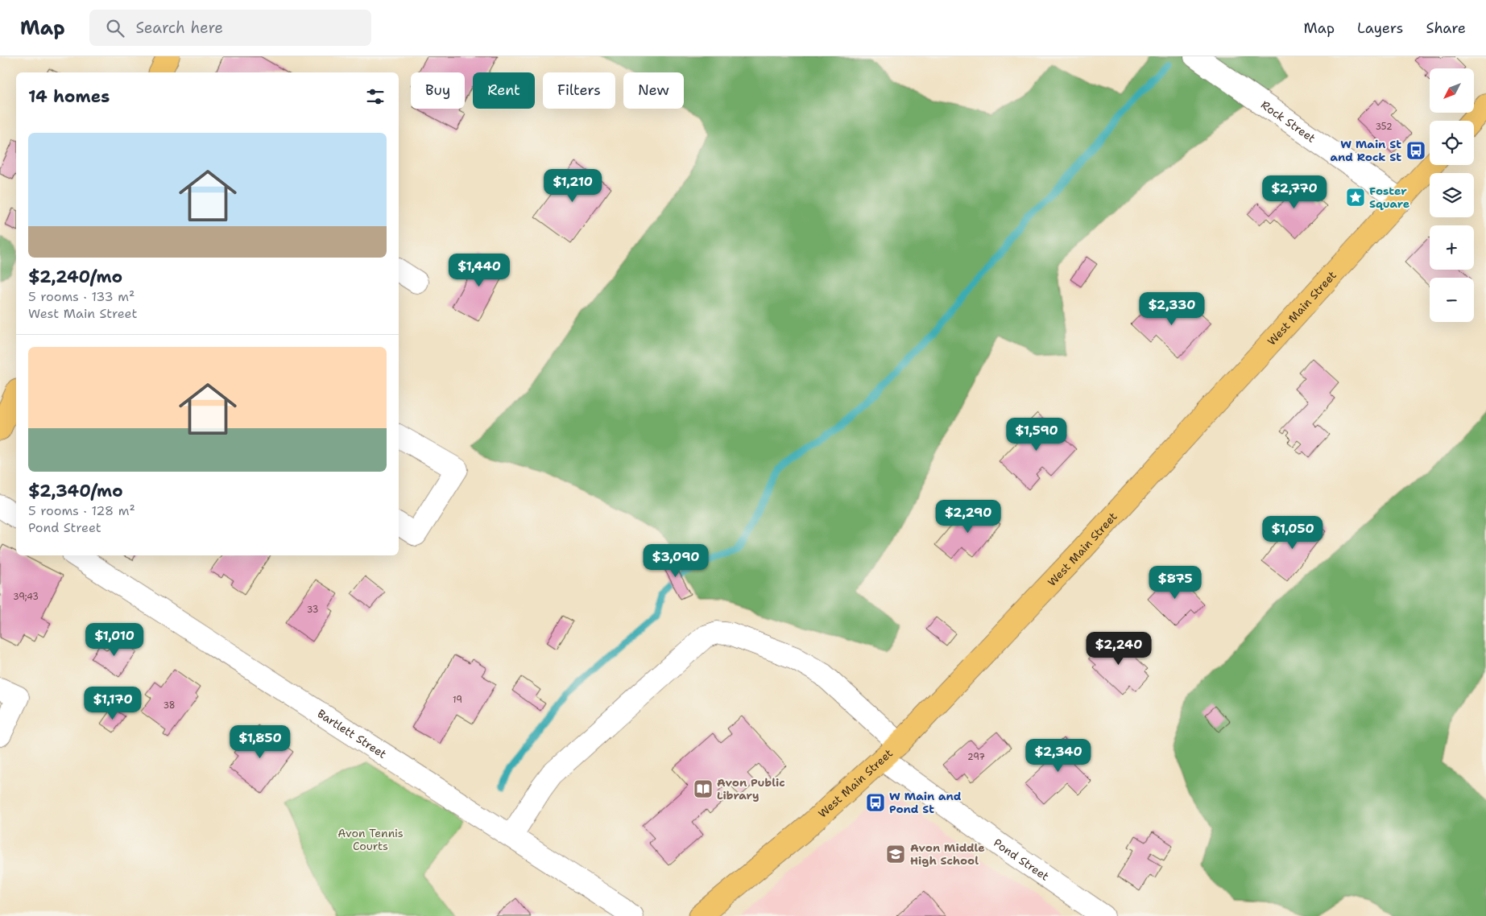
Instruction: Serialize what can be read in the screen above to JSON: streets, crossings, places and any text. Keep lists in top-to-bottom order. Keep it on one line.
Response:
{"streets":{"main road":["West Main Street"],"street":["Rock Street","Bartlett Street","Pond Street"]},"crossings":[["Rock Street","West Main Street"],["West Main Street","Pond Street"]],"parks":["Avon Tennis Courts"],"places":{"bus stop":["W Main St and Rock St","W Main and Pond St"],"place":["Foster Square"],"library":["Avon Public Library"],"school or university":["Avon Middle High School"]},"house_numbers":["352","39;43","33","19","38","297"],"north":"bottom left","page":{"header":"Map","search":"Search here","nav":["Map","Layers","Share"],"map_buttons":["+","−"],"chip":["Buy","Rent","Filters","New"],"heading":"14 homes","list":[{"name":"$2,240/mo","note":"5 rooms · 133 m² · West Main Street"},{"name":"$2,340/mo","note":"5 rooms · 128 m² · Pond Street"}],"price":["$1,210","$2,770","$1,440","$2,330","$1,590","$2,290","$1,050","$3,090","$875","$1,010","$2,240","$1,170","$1,850","$2,340"]}}
